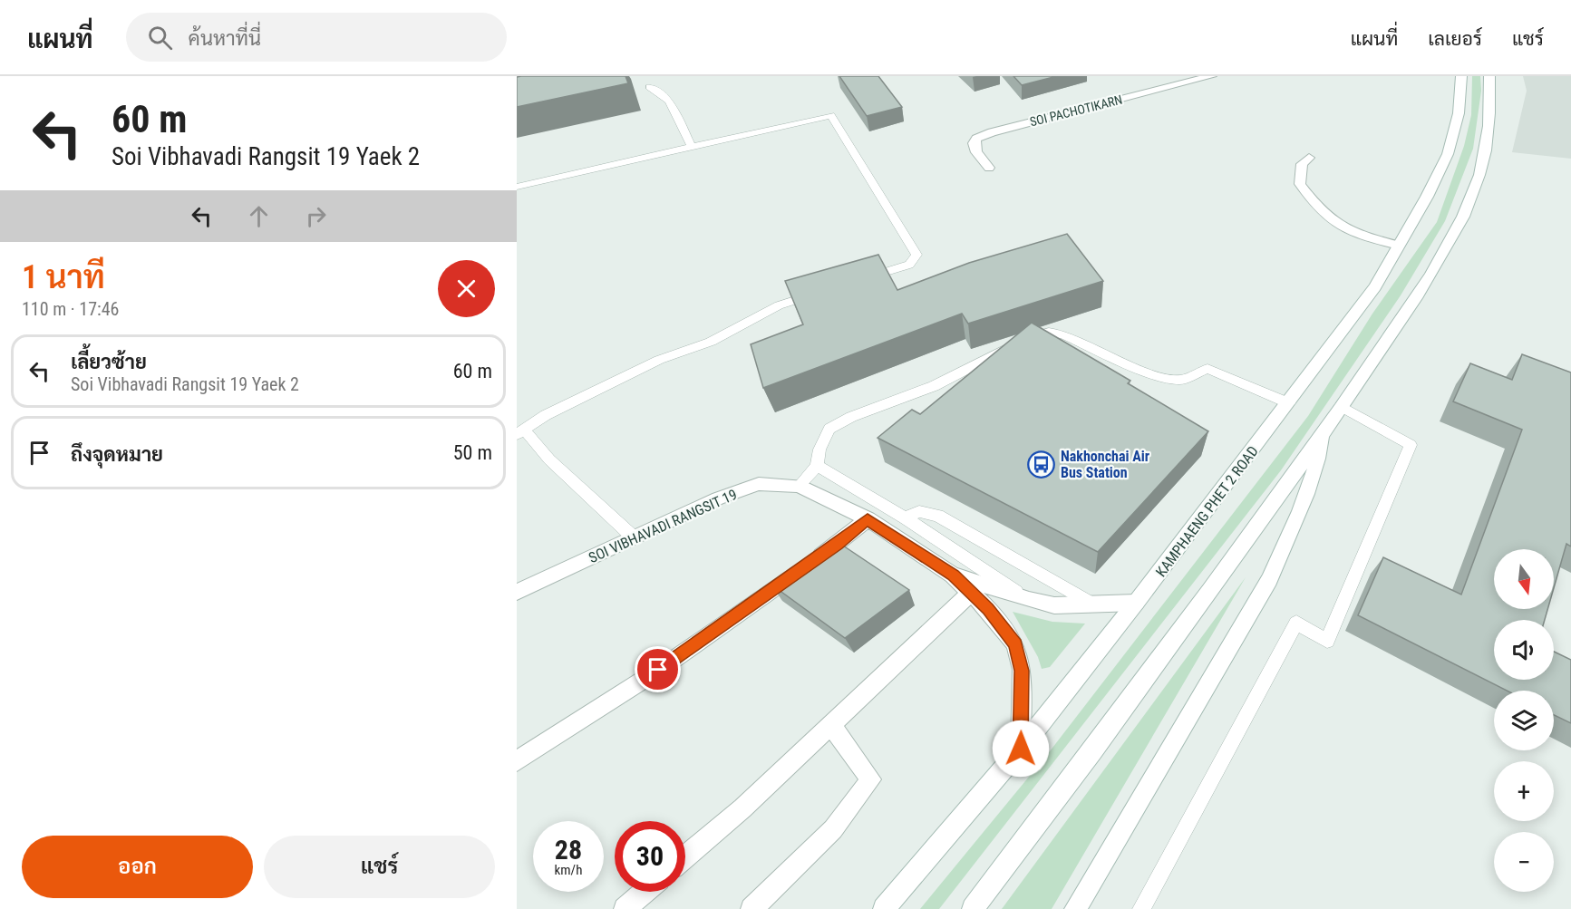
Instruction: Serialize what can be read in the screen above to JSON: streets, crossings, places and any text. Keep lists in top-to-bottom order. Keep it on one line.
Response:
{"streets":{"main road":["SOI PACHOTIKARN","KAMPHAENG PHET 2 ROAD","SOI VIBHAVADI RANGSIT 19"]},"crossings":[["KAMPHAENG PHET 2 ROAD","SOI VIBHAVADI RANGSIT 19"]],"places":{"bus stop":["Nakhonchai Air Bus Station"]},"north":"bottom","page":{"header":"แผนที่","search":"ค้นหาที่นี่","nav":["แผนที่","เลเยอร์","แชร์"],"turn":["60 m","Soi Vibhavadi Rangsit 19 Yaek 2"],"heading":["1 นาที","110 m · 17:46"],"list":[{"name":"เลี้ยวซ้าย","note":"Soi Vibhavadi Rangsit 19 Yaek 2","value":"60 m"},{"name":"ถึงจุดหมาย","value":"50 m"}],"map_buttons":["+","−"],"speed":"28 km/h","limit":"30","buttons":["ออก","แชร์"]}}
